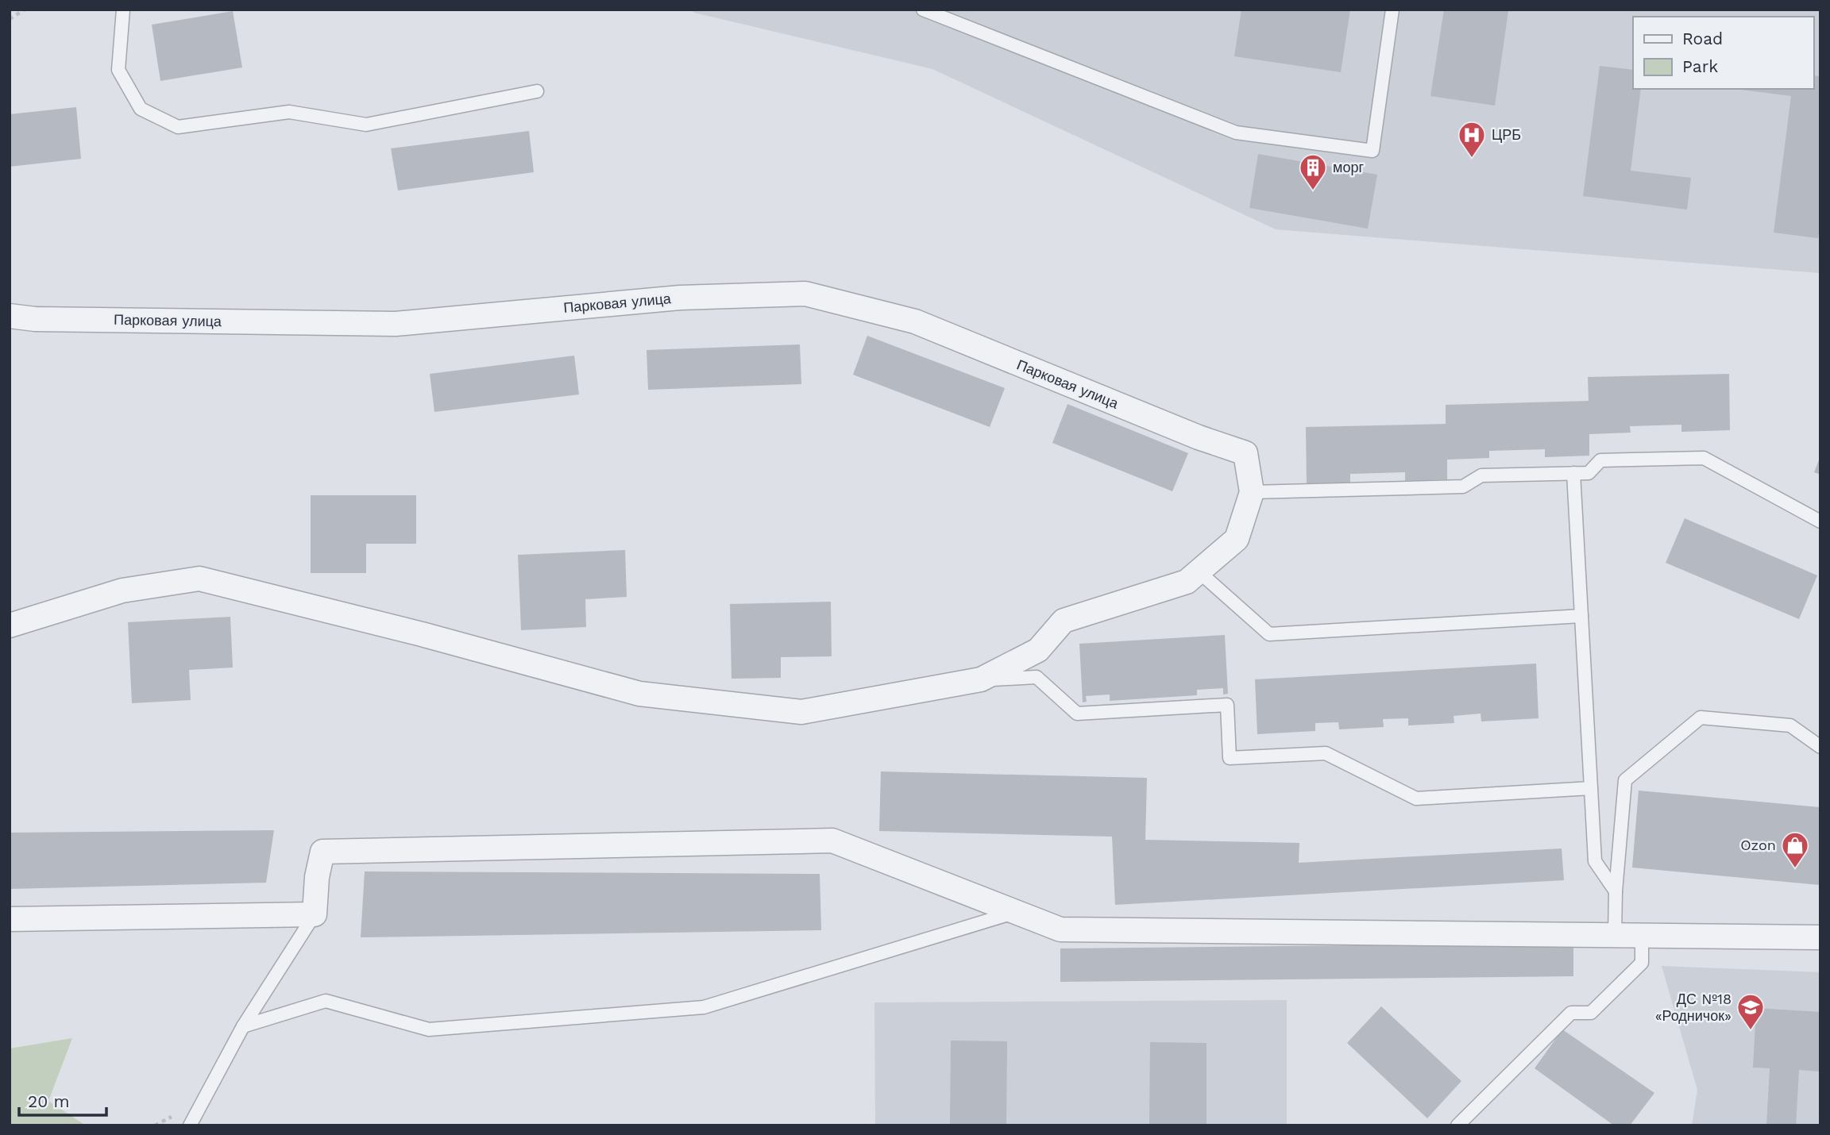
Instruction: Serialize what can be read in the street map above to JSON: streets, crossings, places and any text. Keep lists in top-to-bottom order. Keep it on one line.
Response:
{"streets":{"street":["Парковая улица"]},"places":{"hospital":["ЦРБ"],"building":["морг"],"shop":["Ozon"],"school or university":["ДС №18 «Родничок»"]},"legend":["Road","Park"],"scale_bar":"20 m"}
